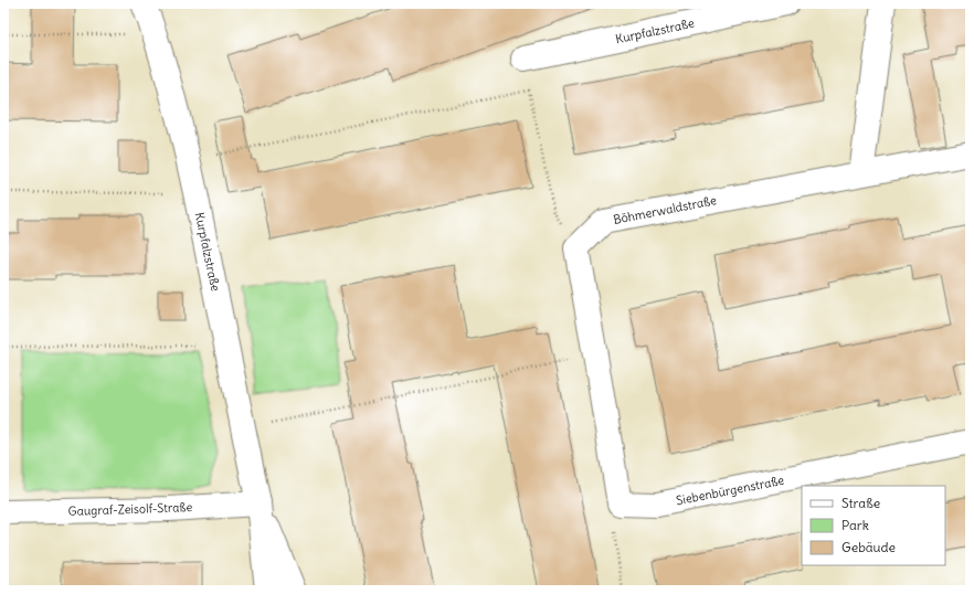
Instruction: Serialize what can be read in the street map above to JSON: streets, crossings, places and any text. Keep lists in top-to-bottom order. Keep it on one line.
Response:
{"streets":{"street":["Kurpfalzstraße","Böhmerwaldstraße","Siebenbürgenstraße","Gaugraf-Zeisolf-Straße"]},"crossings":[["Kurpfalzstraße","Gaugraf-Zeisolf-Straße"]],"legend":["Straße","Park","Gebäude"]}
